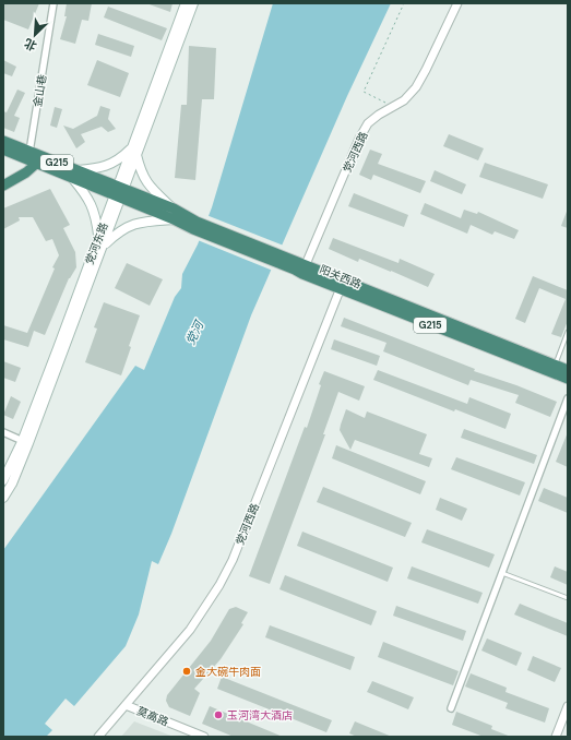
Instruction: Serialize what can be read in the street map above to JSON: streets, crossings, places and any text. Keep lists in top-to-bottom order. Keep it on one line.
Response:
{"streets":{"highway":["G215","阳关西路"],"main road":["党河东路"],"street":["金山巷","党河西路","莫高路"]},"crossings":[["金山巷","G215"],["党河西路","阳关西路"],["党河西路","莫高路"],["G215","党河东路"],["G215","阳关西路"],["党河东路","阳关西路"]],"water":["党河"],"places":["金大碗牛肉面","玉河湾大酒店"],"north":"bottom left"}
